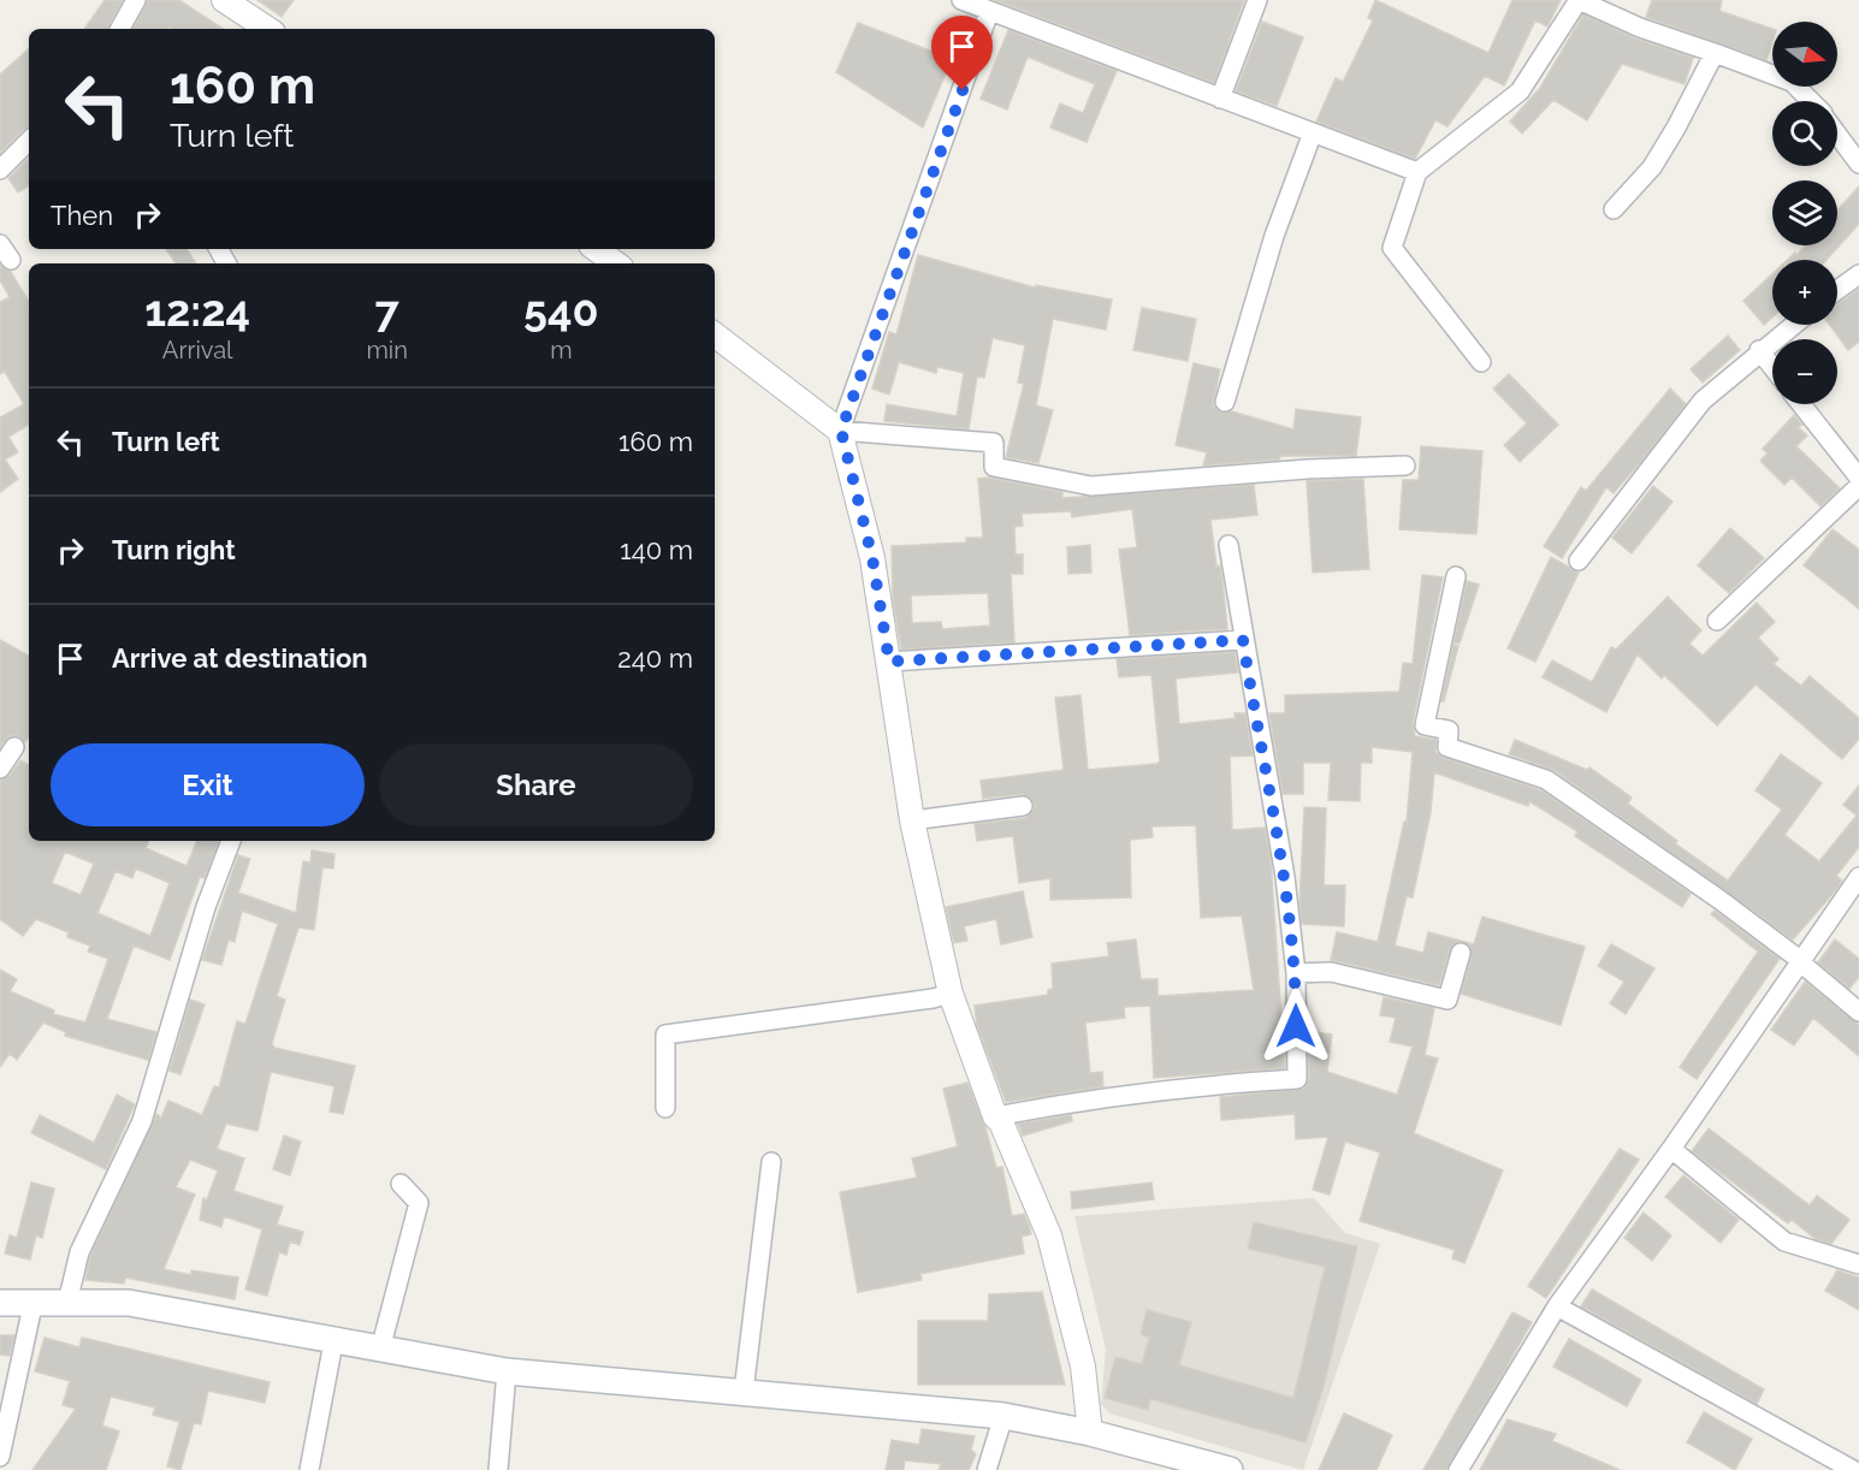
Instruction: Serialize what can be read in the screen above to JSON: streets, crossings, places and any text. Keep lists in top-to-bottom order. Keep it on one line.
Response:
{"north":"right","page":{"map_buttons":["+","−"],"turn":["160 m","Turn left"],"then":"Then","eta":["12:24","Arrival","7","min","540","m"],"list":[{"name":"Turn left","value":"160 m"},{"name":"Turn right","value":"140 m"},{"name":"Arrive at destination","value":"240 m"}],"buttons":["Exit","Share"]}}
